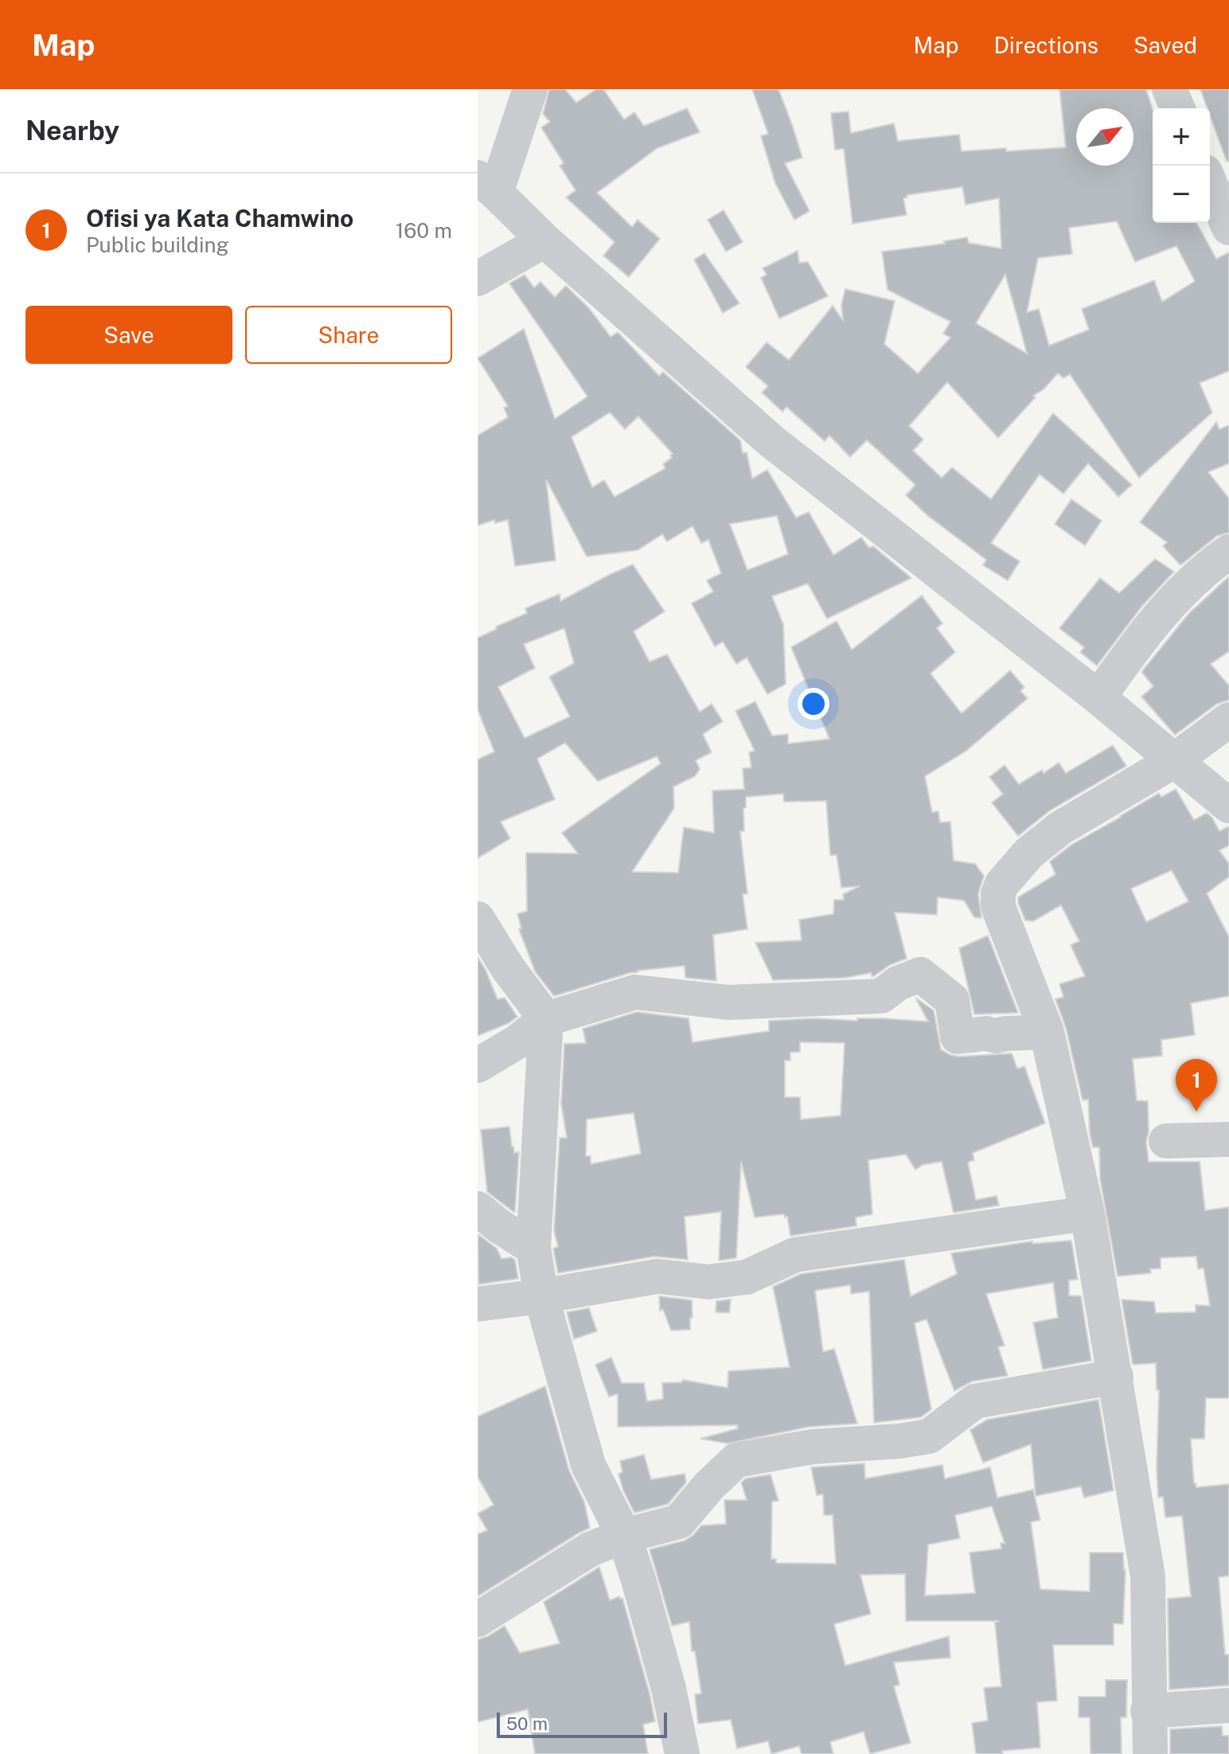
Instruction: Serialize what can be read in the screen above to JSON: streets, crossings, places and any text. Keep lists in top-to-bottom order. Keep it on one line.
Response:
{"scale_bar":"50 m","north":"top right","page":{"header":"Map","nav":["Map","Directions","Saved"],"heading":"Nearby","map_buttons":["+","−"],"list":[{"mark":"1","name":"Ofisi ya Kata Chamwino","note":"Public building","value":"160 m"}],"buttons":["Save","Share"],"pins":"1","scale":"50 m"}}
